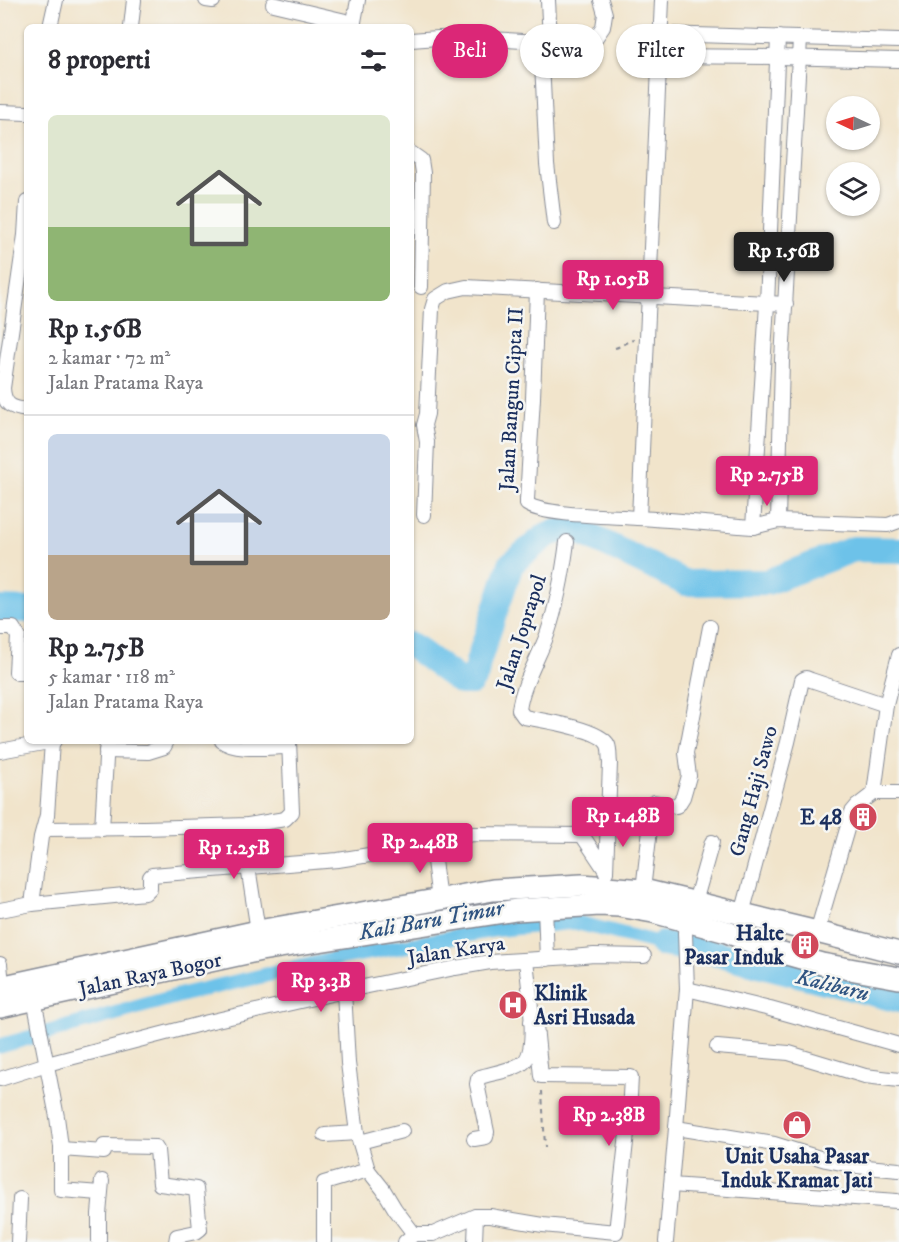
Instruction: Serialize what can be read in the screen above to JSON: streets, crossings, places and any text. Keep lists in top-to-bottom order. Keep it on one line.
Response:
{"streets":{"highway":["Jalan Raya Bogor"],"street":["Jalan Bangun Cipta II","Jalan Joprapol","Gang Haji Sawo","Jalan Karya"]},"crossings":[["Jalan Joprapol","Jalan Raya Bogor"],["Gang Haji Sawo","Jalan Raya Bogor"]],"water":["Kali Baru Timur","Kalibaru"],"places":{"building":["E 48","Halte Pasar Induk"],"hospital":["Klinik Asri Husada"],"shop":["Unit Usaha Pasar Induk Kramat Jati"]},"north":"left","page":{"chip":["Beli","Sewa","Filter"],"heading":"8 properti","list":[{"name":"Rp 1.56B","note":"2 kamar · 72 m² · Jalan Pratama Raya"},{"name":"Rp 2.75B","note":"5 kamar · 118 m² · Jalan Pratama Raya"}],"price":["Rp 1.56B","Rp 1.05B","Rp 2.75B","Rp 1.48B","Rp 2.48B","Rp 1.25B","Rp 3.3B","Rp 2.38B"]}}
